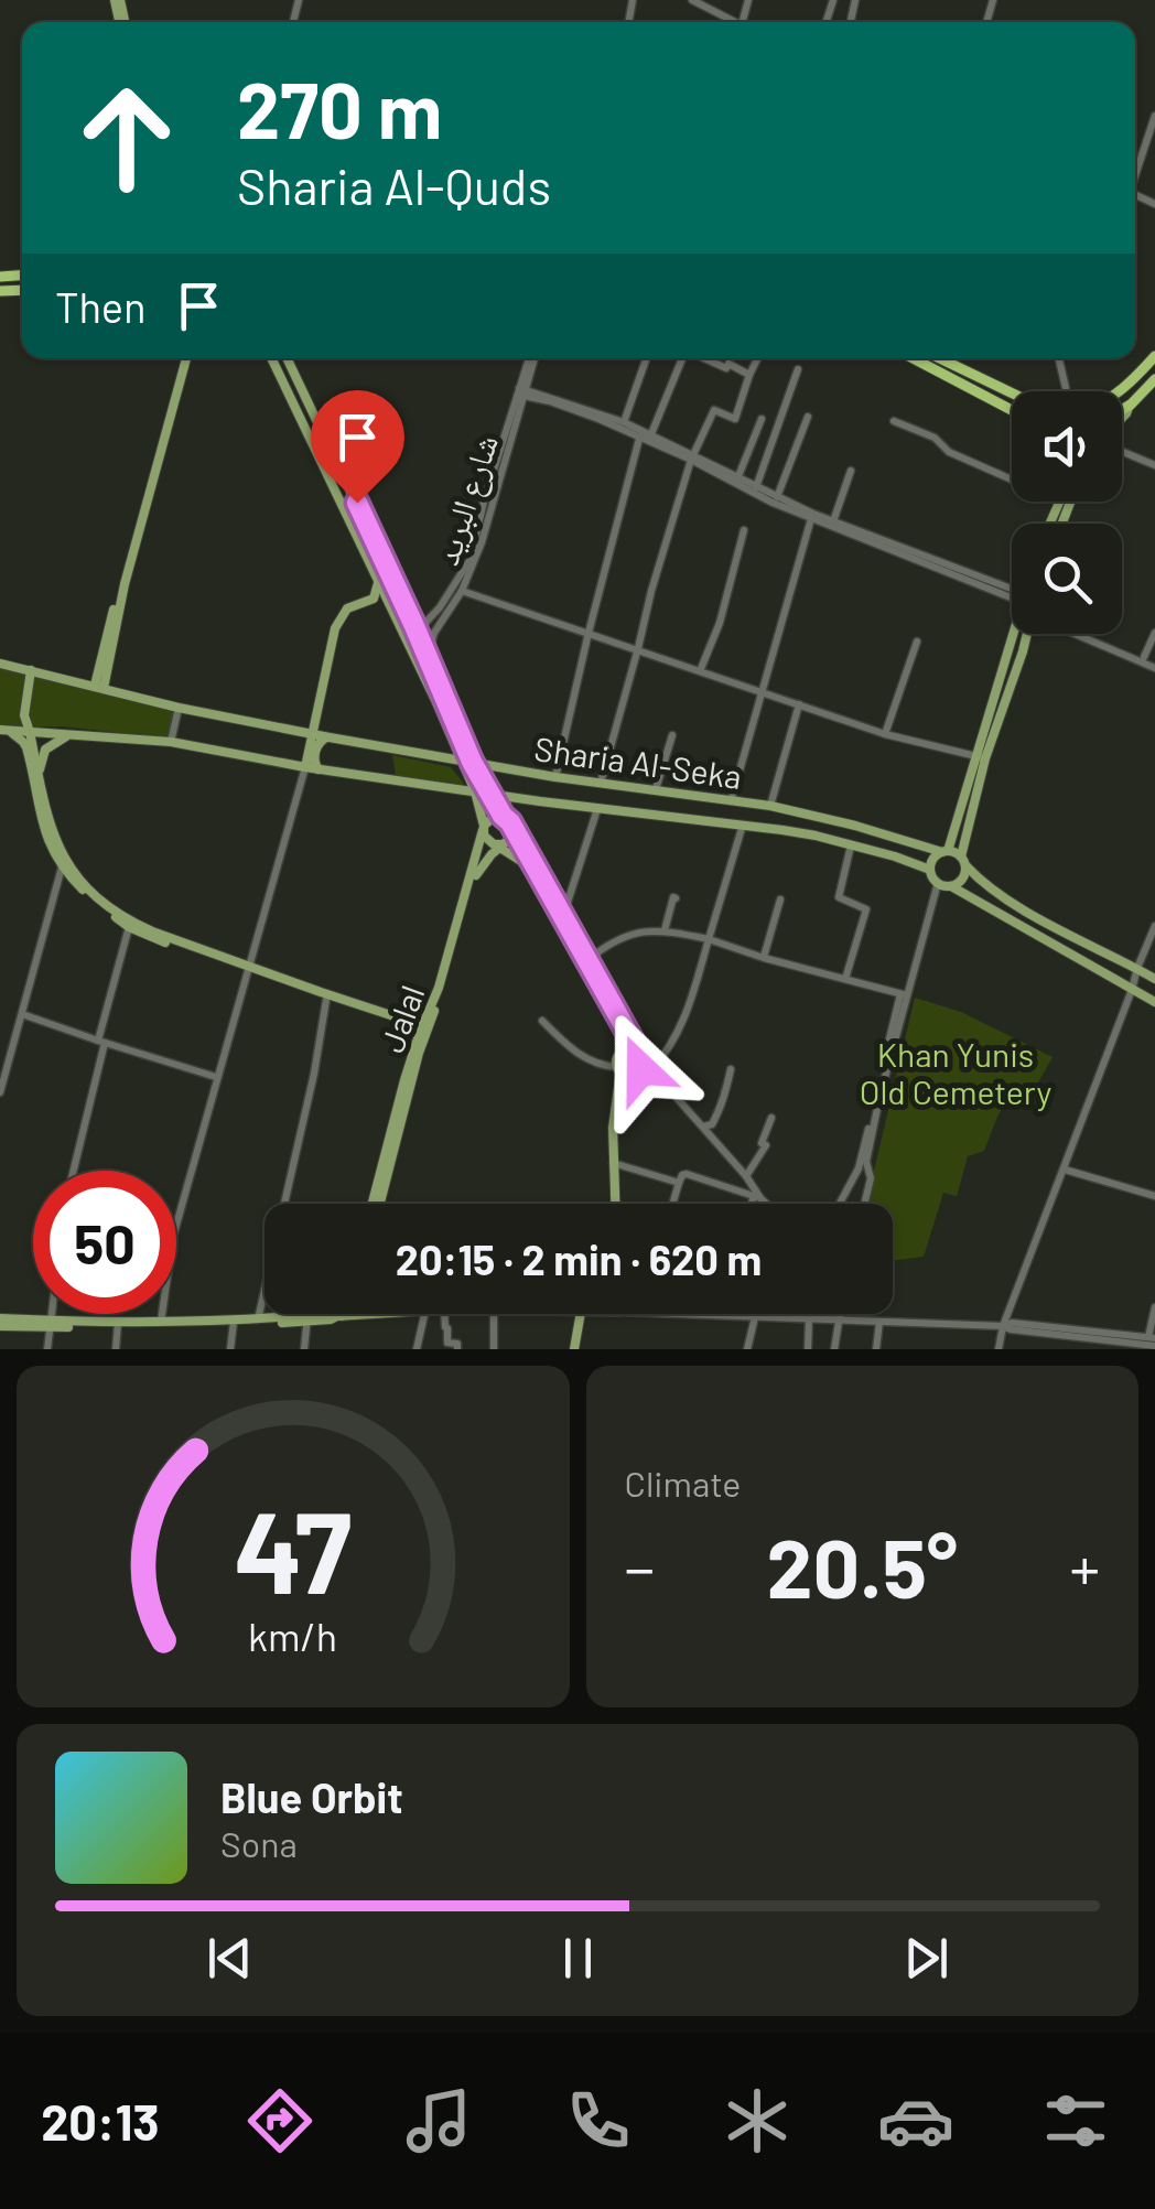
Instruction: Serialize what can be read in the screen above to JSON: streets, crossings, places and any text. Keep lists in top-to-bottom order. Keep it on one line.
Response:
{"streets":{"main road":["Sharia Al-Seka","Jalal"],"street":["شارع البريد"]},"crossings":[["Sharia Al-Seka","Jalal"]],"parks":["Khan Yunis Old Cemetery"],"page":{"turn":["270 m","Sharia Al-Quds"],"then":"Then","limit":"50","trip":"20:15 · 2 min · 620 m","tile":"Climate","heat":["−","20.5°","+"],"song":["Blue Orbit","Sona"],"tabs":"20:13","gauge":["47","km/h"]}}
